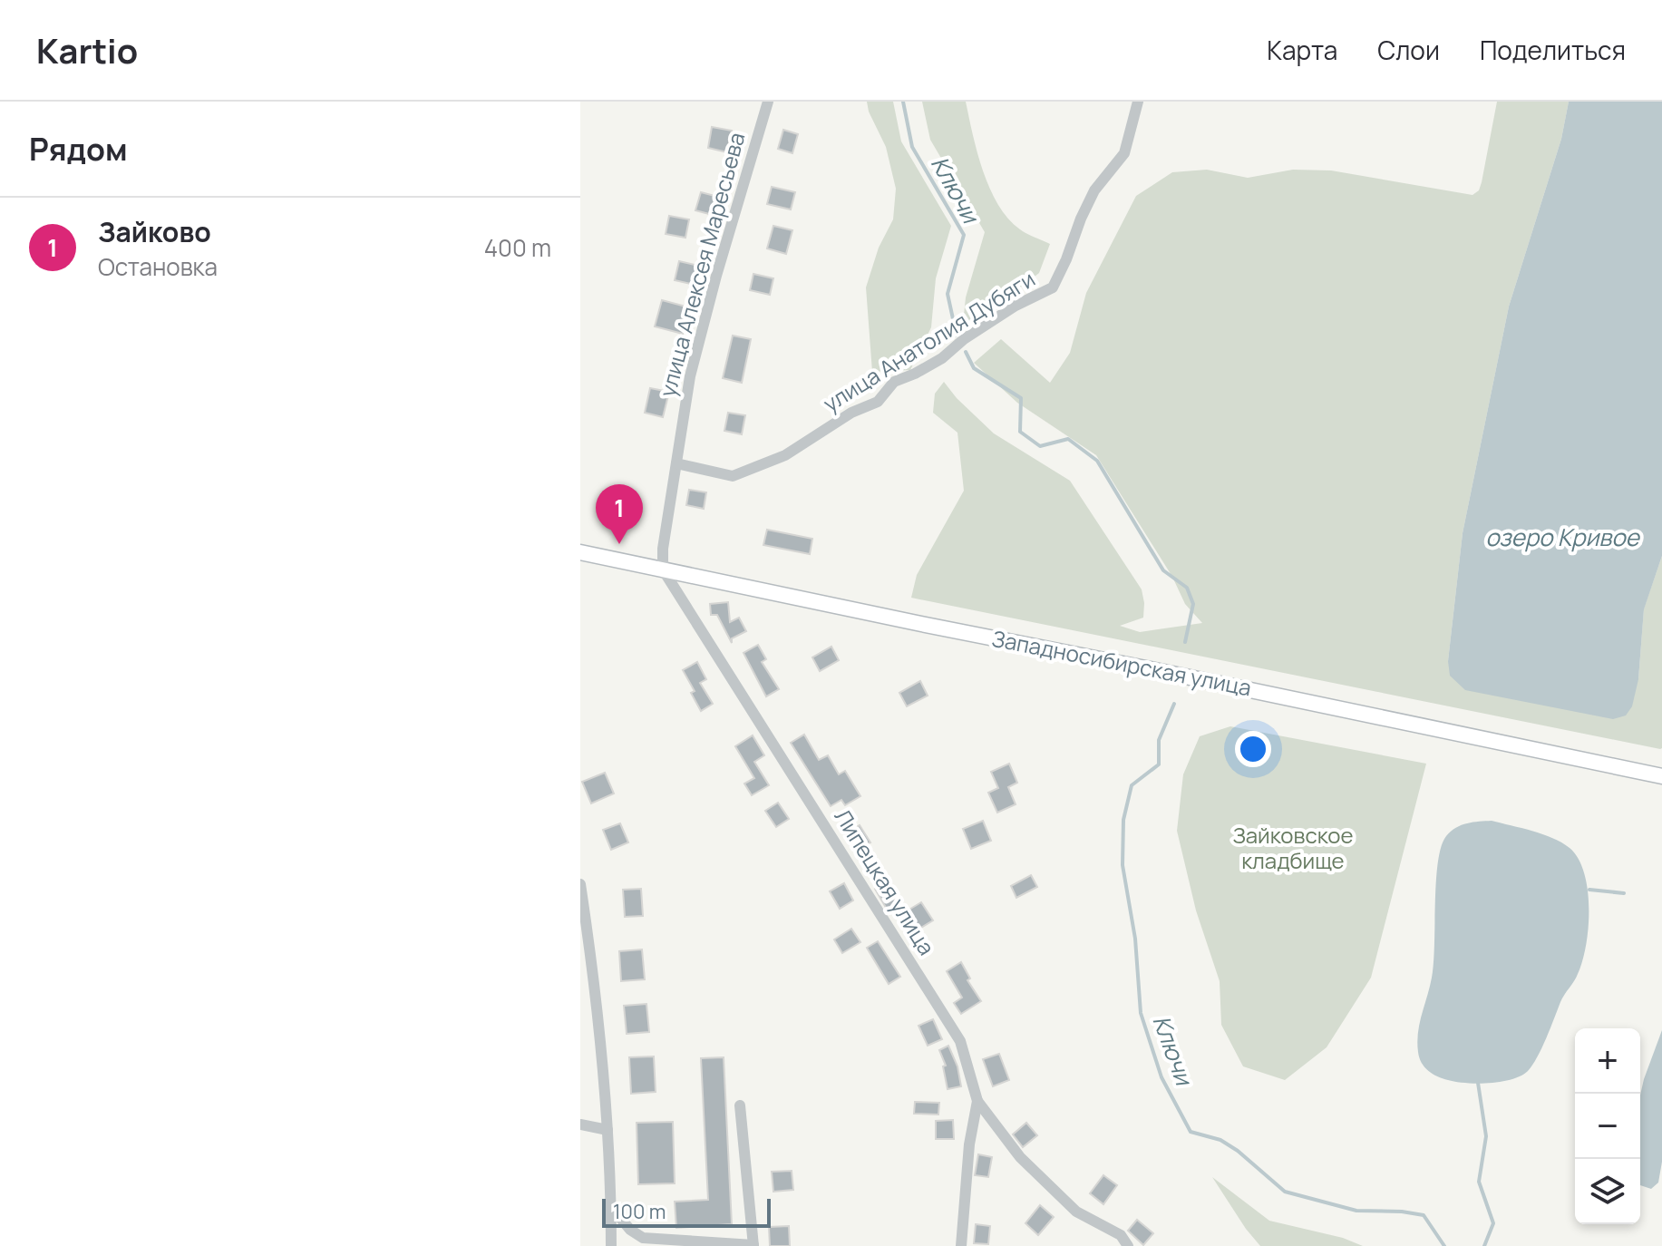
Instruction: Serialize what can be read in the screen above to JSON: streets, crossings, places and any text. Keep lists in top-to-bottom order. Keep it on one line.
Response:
{"streets":{"main road":["Западносибирская улица"],"street":["улица Алексея Маресьева","улица Анатолия Дубяги","Липецкая улица"]},"crossings":[["улица Алексея Маресьева","улица Анатолия Дубяги"],["улица Алексея Маресьева","Западносибирская улица"],["улица Алексея Маресьева","Липецкая улица"],["Западносибирская улица","Липецкая улица"]],"water":["Ключи","озеро Кривое"],"parks":["Зайковское кладбище"],"scale_bar":"100 m","page":{"header":"Kartio","nav":["Карта","Слои","Поделиться"],"heading":"Рядом","list":[{"mark":"1","name":"Зайково","note":"Остановка","value":"400 m"}],"pins":"1","map_buttons":["+","−"],"scale":"100 m"}}
